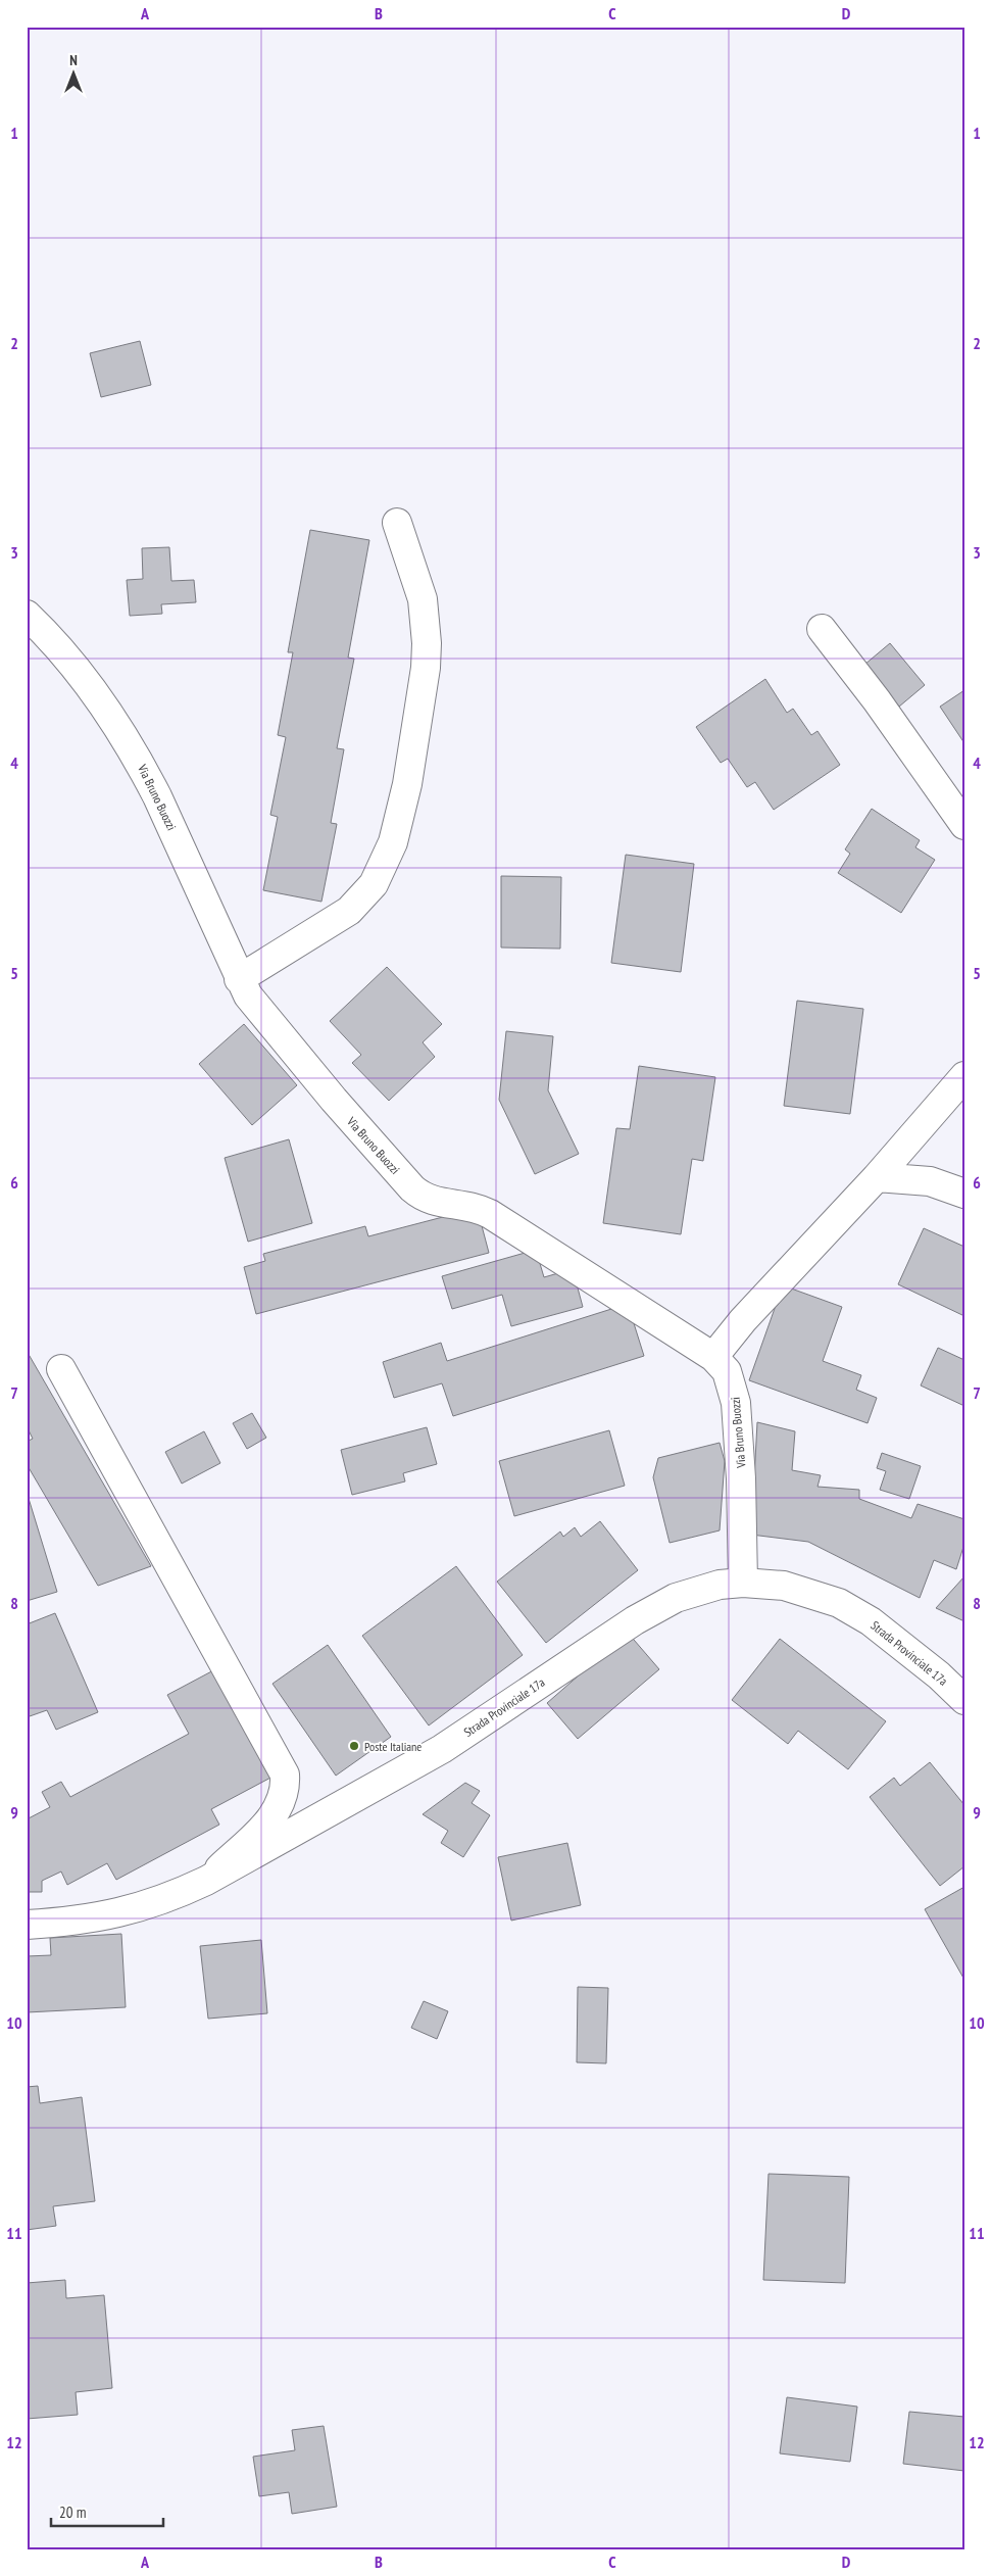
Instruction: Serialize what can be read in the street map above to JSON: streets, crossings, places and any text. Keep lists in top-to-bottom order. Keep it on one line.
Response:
{"streets":{"street":["Via Bruno Buozzi","Strada Provinciale 17a"]},"crossings":[["Via Bruno Buozzi","Strada Provinciale 17a"]],"places":["Poste Italiane"],"scale_bar":"20 m","north":"top","grid":{"columns":["A","B","C","D"],"rows":["1","2","3","4","5","6","7","8","9","10","11","12"]}}
